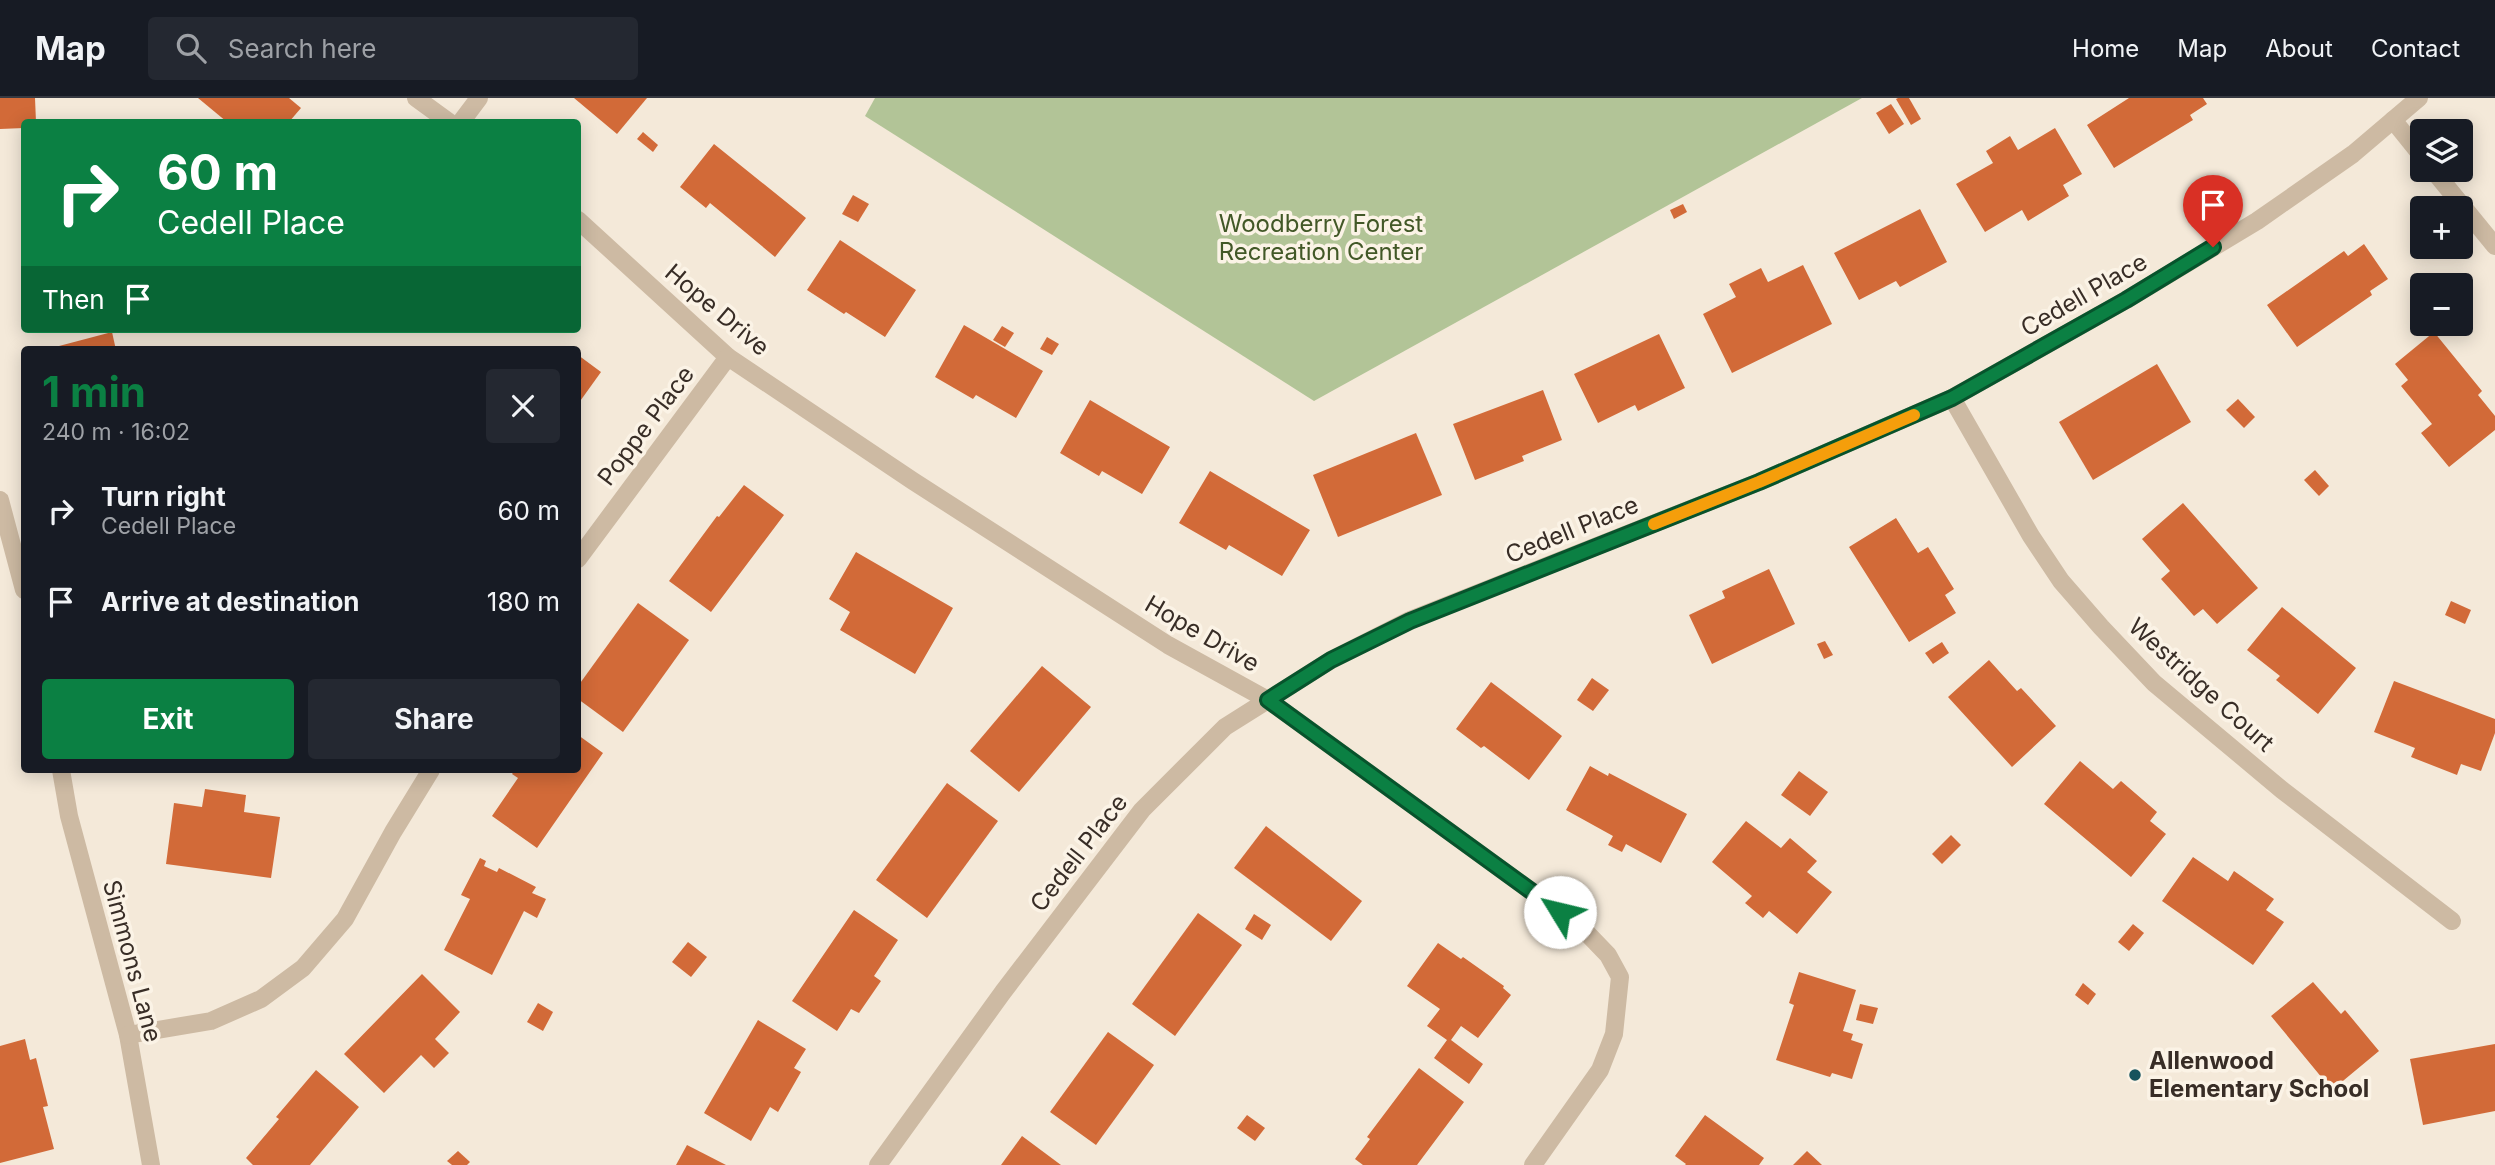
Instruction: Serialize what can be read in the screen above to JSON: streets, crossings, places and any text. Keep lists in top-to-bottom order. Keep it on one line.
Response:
{"streets":{"street":["Cedell Place","Hope Drive","Poppe Place","Westridge Court","Simmons Lane"]},"crossings":[["Cedell Place","Hope Drive"],["Cedell Place","Westridge Court"],["Hope Drive","Poppe Place"]],"parks":["Woodberry Forest Recreation Center"],"places":["Allenwood Elementary School"],"page":{"header":"Map","search":"Search here","nav":["Home","Map","About","Contact"],"map_buttons":["+","−"],"turn":["60 m","Cedell Place"],"then":"Then","heading":["1 min","240 m · 16:02"],"list":[{"name":"Turn right","note":"Cedell Place","value":"60 m"},{"name":"Arrive at destination","value":"180 m"}],"buttons":["Exit","Share"]}}
